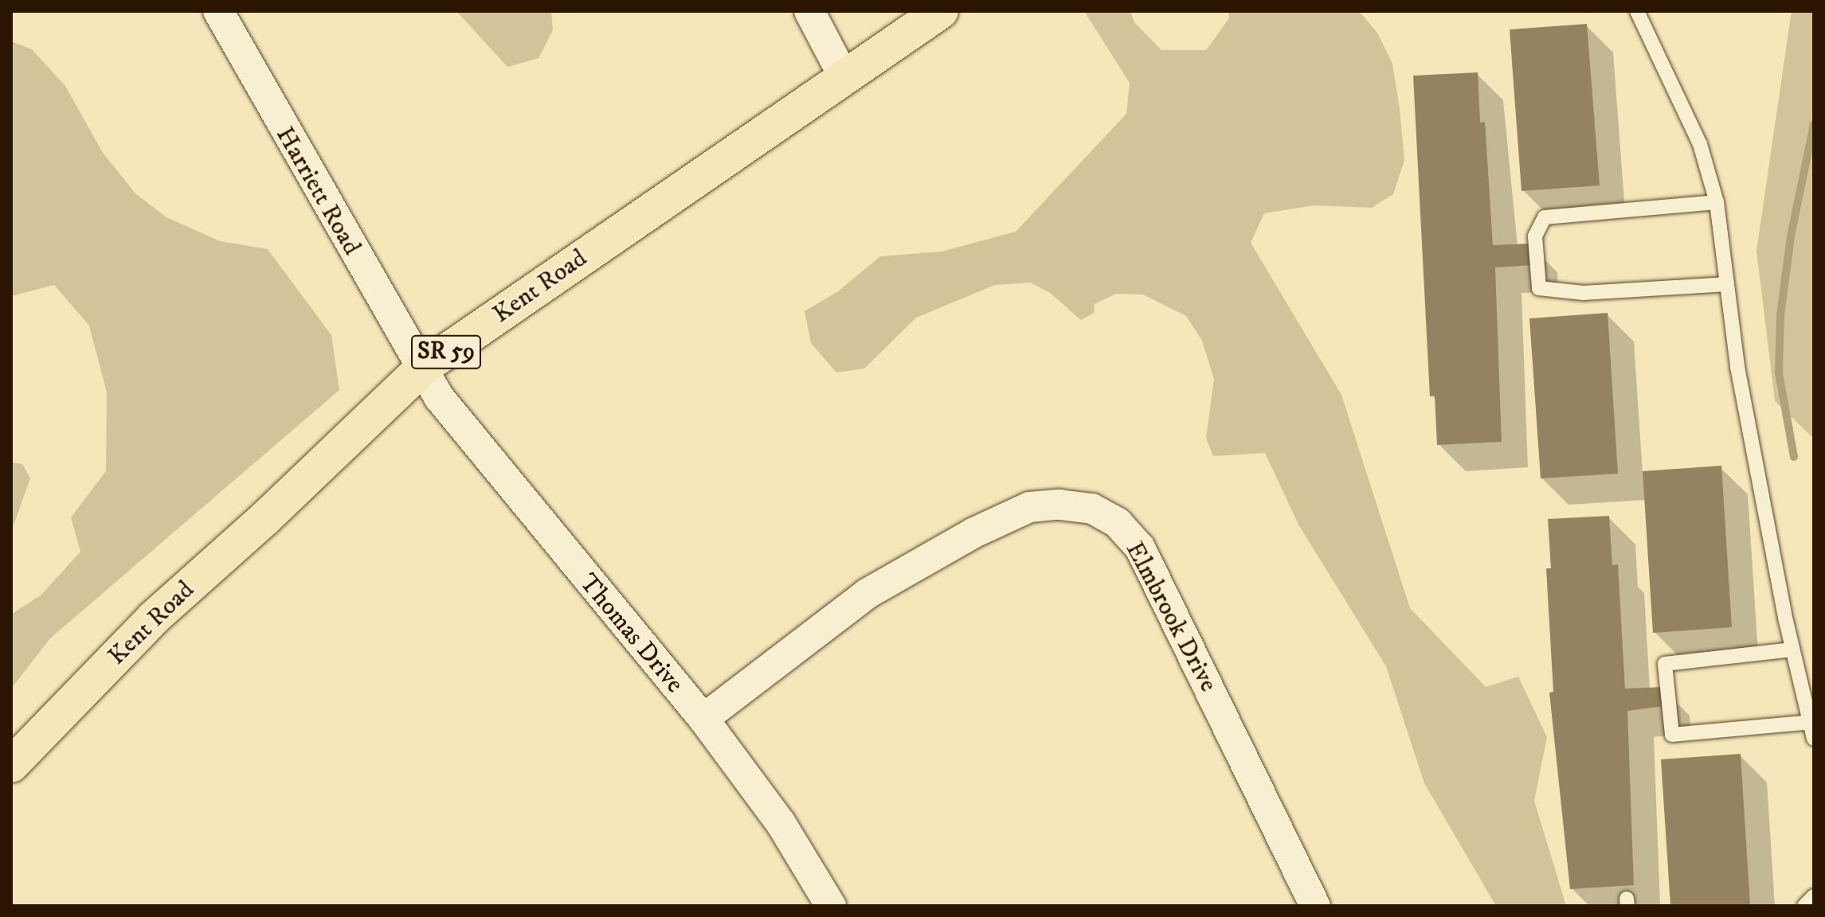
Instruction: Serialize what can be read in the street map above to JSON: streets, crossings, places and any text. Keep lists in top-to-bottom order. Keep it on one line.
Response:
{"streets":{"main road":["Kent Road","SR 59"],"street":["Harriett Road","Elmbrook Drive","Thomas Drive"]},"crossings":[["Harriett Road","Kent Road"],["Harriett Road","Thomas Drive"],["Kent Road","Thomas Drive"],["Elmbrook Drive","Thomas Drive"]]}
